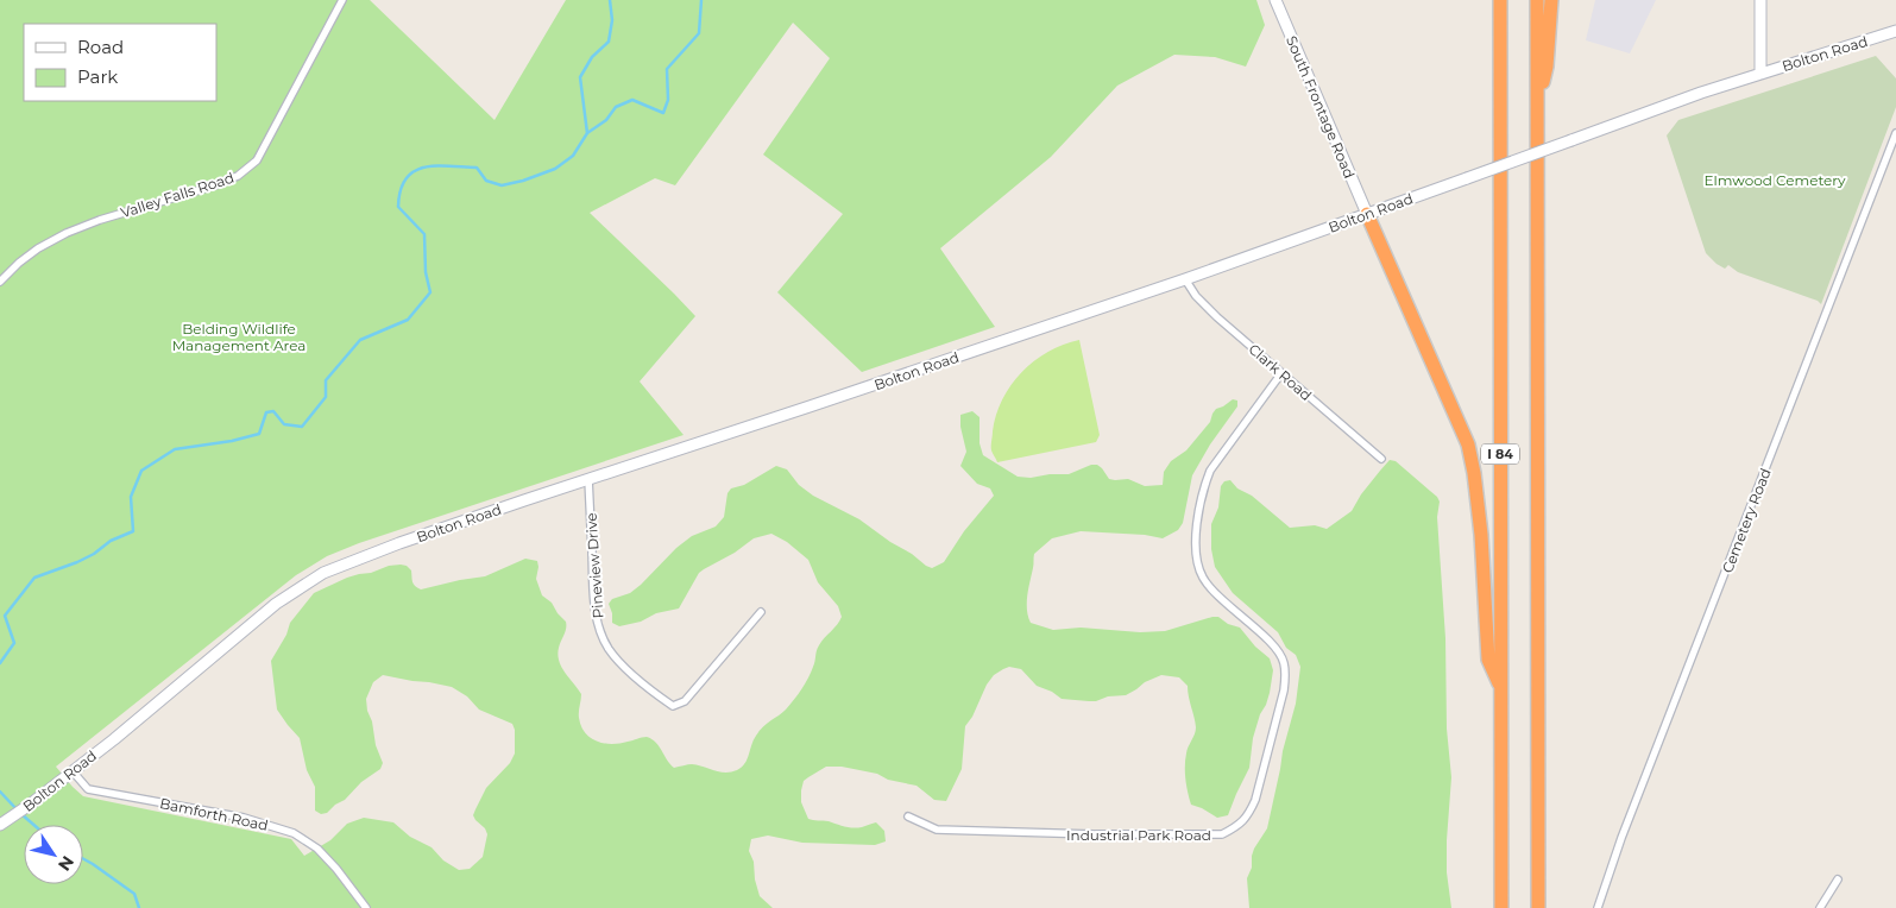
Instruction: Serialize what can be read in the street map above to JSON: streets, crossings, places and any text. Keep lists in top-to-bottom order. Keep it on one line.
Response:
{"streets":{"highway":["I 84"],"street":["Bolton Road","South Frontage Road","Valley Falls Road","Clark Road","Cemetery Road","Pineview Drive","Bamforth Road","Industrial Park Road"]},"crossings":[["Bolton Road","South Frontage Road"],["Bolton Road","Clark Road"],["Bolton Road","Pineview Drive"],["Bolton Road","Bamforth Road"],["Clark Road","Industrial Park Road"]],"parks":["Elmwood Cemetery","Belding Wildlife Management Area"],"legend":["Road","Park"],"north":"bottom right"}
